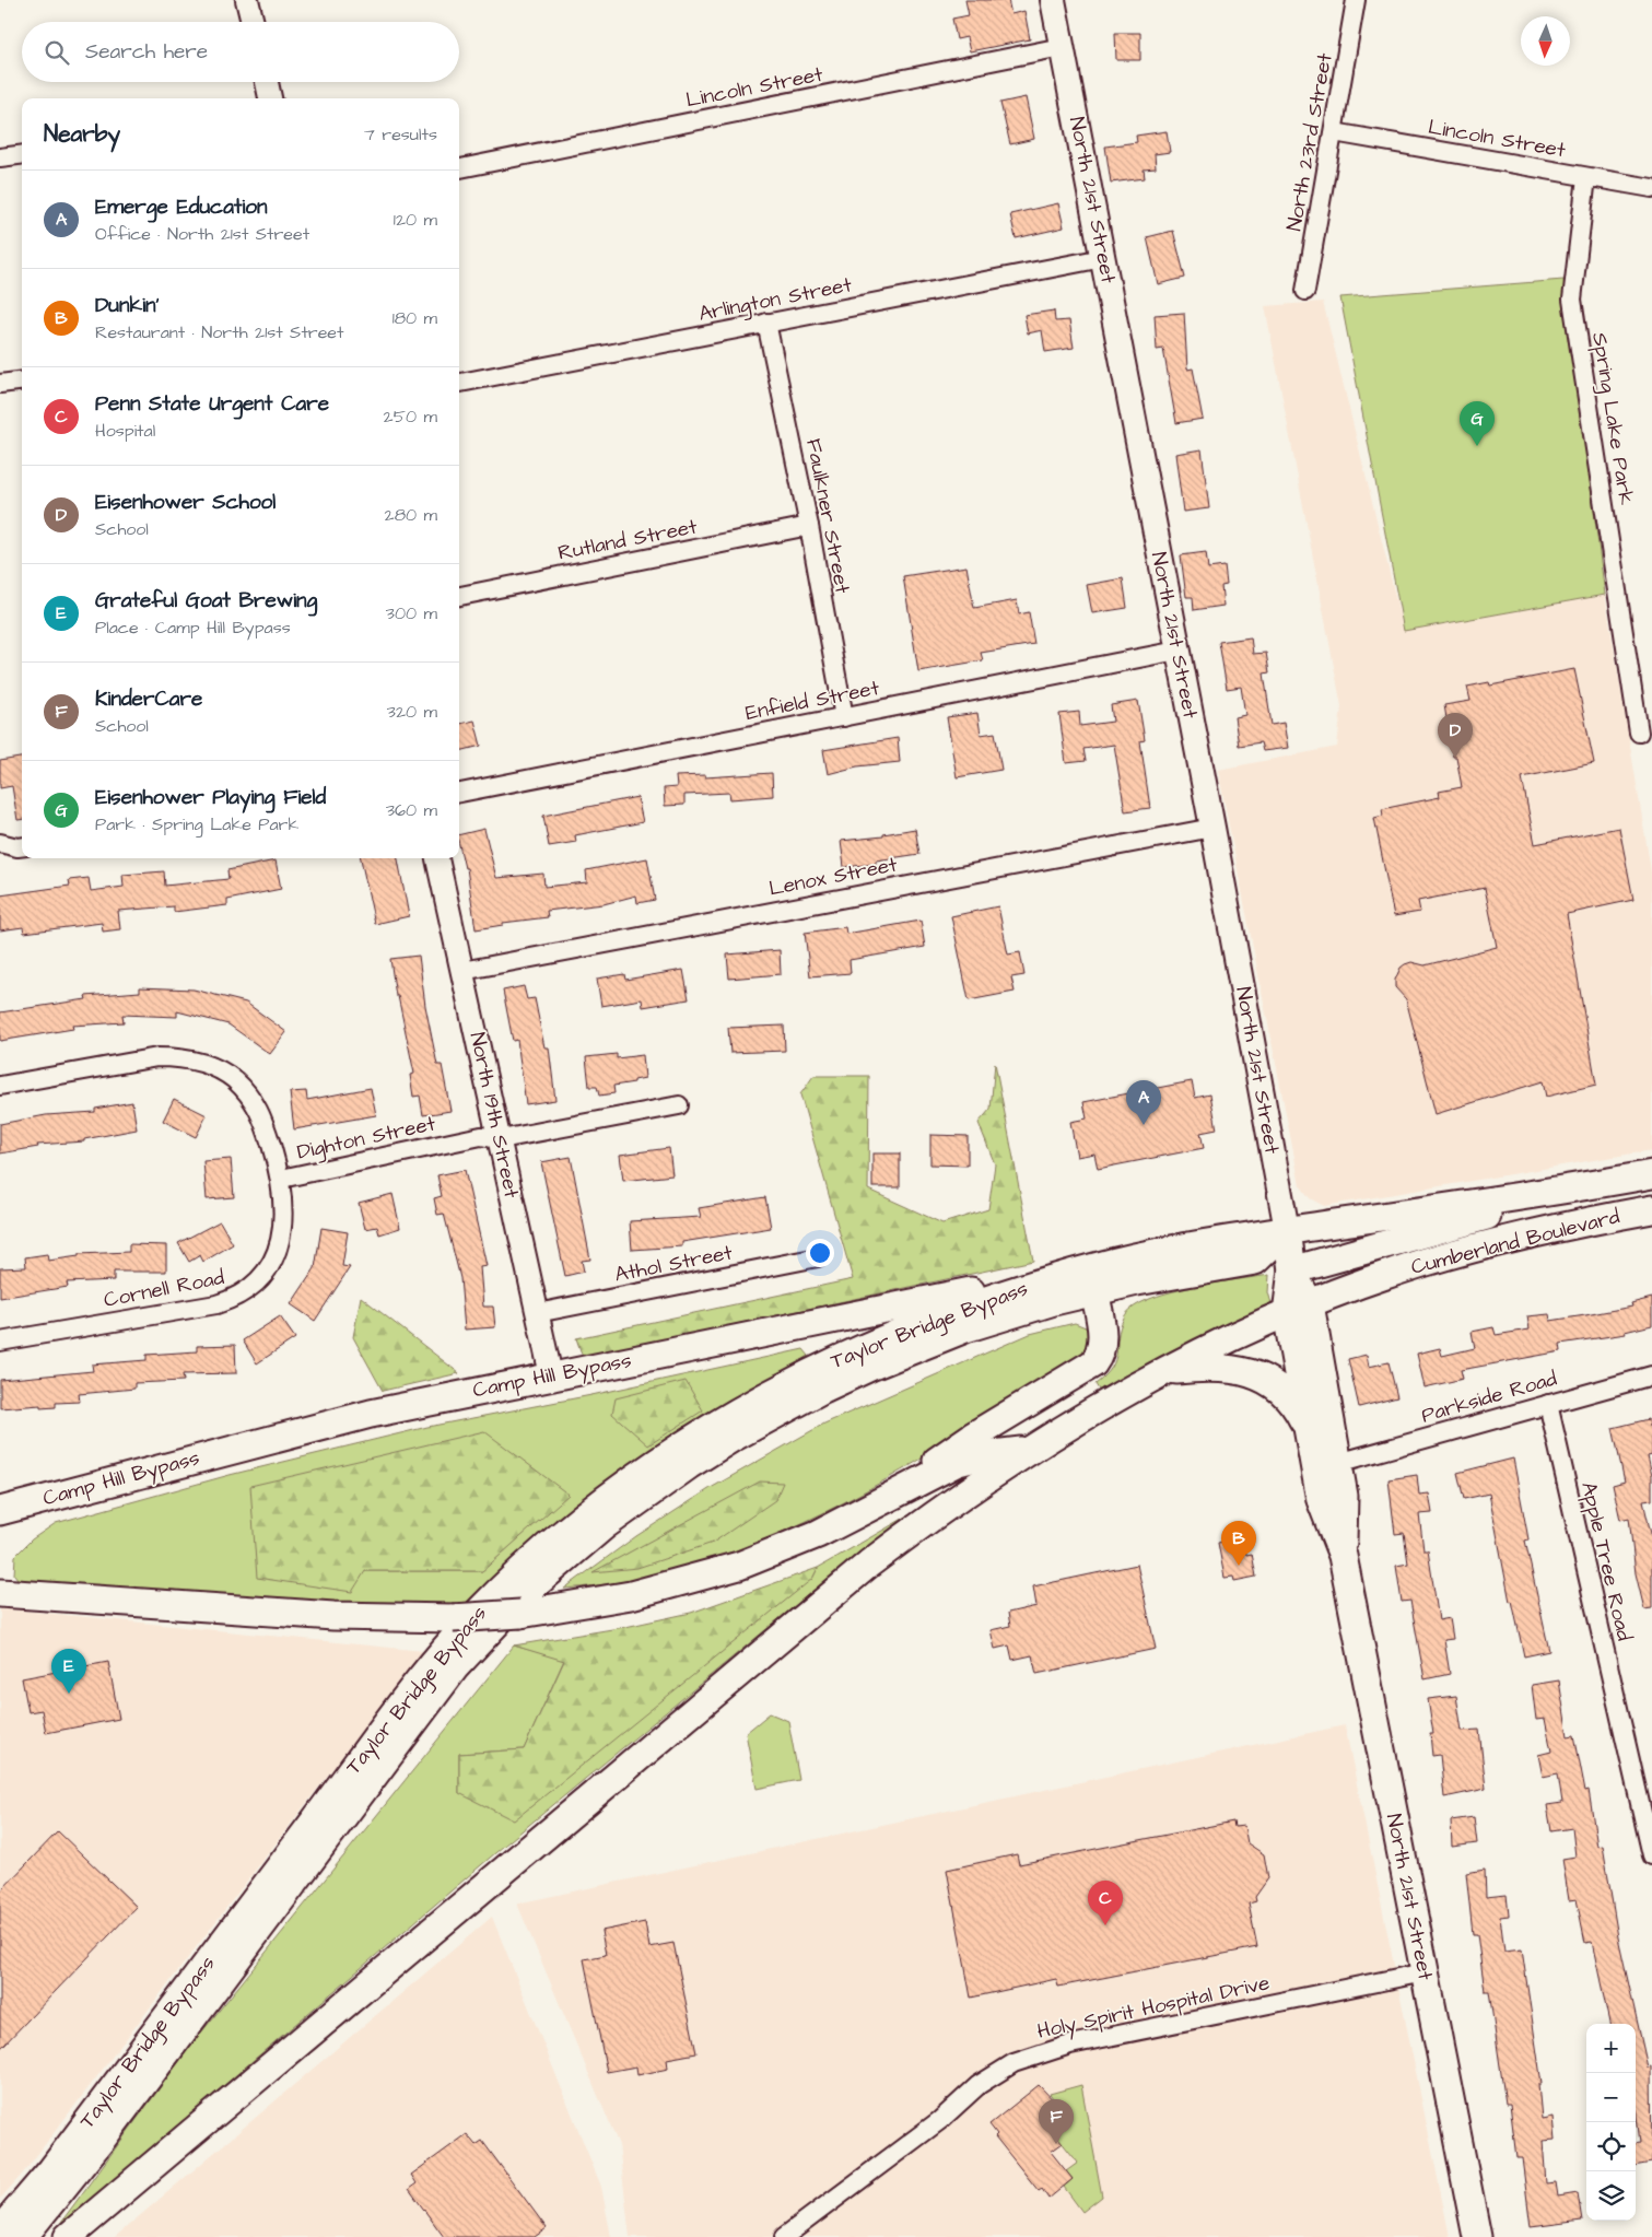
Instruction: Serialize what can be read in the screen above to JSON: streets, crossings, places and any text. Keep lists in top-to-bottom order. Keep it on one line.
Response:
{"streets":{"main road":["North 21st Street","Cumberland Boulevard","Taylor Bridge Bypass","Camp Hill Bypass"],"street":["Lincoln Street","North 23rd Street","Arlington Street","Spring Lake Park","Faulkner Street","Rutland Street","Enfield Street","Lenox Street","North 19th Street","Dighton Street","Athol Street","Cornell Road","Parkside Road","Apple Tree Road","Holy Spirit Hospital Drive"]},"crossings":[["Lincoln Street","North 23rd Street"],["Lincoln Street","North 21st Street"],["Lincoln Street","Spring Lake Park"],["North 21st Street","Arlington Street"],["North 21st Street","Enfield Street"],["North 21st Street","Lenox Street"],["North 21st Street","Cumberland Boulevard"],["North 21st Street","Taylor Bridge Bypass"],["North 21st Street","Parkside Road"],["North 21st Street","Holy Spirit Hospital Drive"],["Arlington Street","Faulkner Street"],["Faulkner Street","Rutland Street"],["Faulkner Street","Enfield Street"],["Lenox Street","North 19th Street"],["North 19th Street","Dighton Street"],["North 19th Street","Athol Street"],["North 19th Street","Camp Hill Bypass"],["Dighton Street","Cornell Road"],["Cumberland Boulevard","Taylor Bridge Bypass"],["Taylor Bridge Bypass","Camp Hill Bypass"],["Parkside Road","Apple Tree Road"]],"north":"bottom","page":{"search":"Search here","heading":["Nearby","7 results"],"list":[{"mark":"A","name":"Emerge Education","note":"Office · North 21st Street","value":"120 m"},{"mark":"B","name":"Dunkin'","note":"Restaurant · North 21st Street","value":"180 m"},{"mark":"C","name":"Penn State Urgent Care","note":"Hospital","value":"250 m"},{"mark":"D","name":"Eisenhower School","note":"School","value":"280 m"},{"mark":"E","name":"Grateful Goat Brewing","note":"Place · Camp Hill Bypass","value":"300 m"},{"mark":"F","name":"KinderCare","note":"School","value":"320 m"},{"mark":"G","name":"Eisenhower Playing Field","note":"Park · Spring Lake Park","value":"360 m"}],"pins":["G","D","A","B","E","C","F"],"map_buttons":["+","−"]}}
